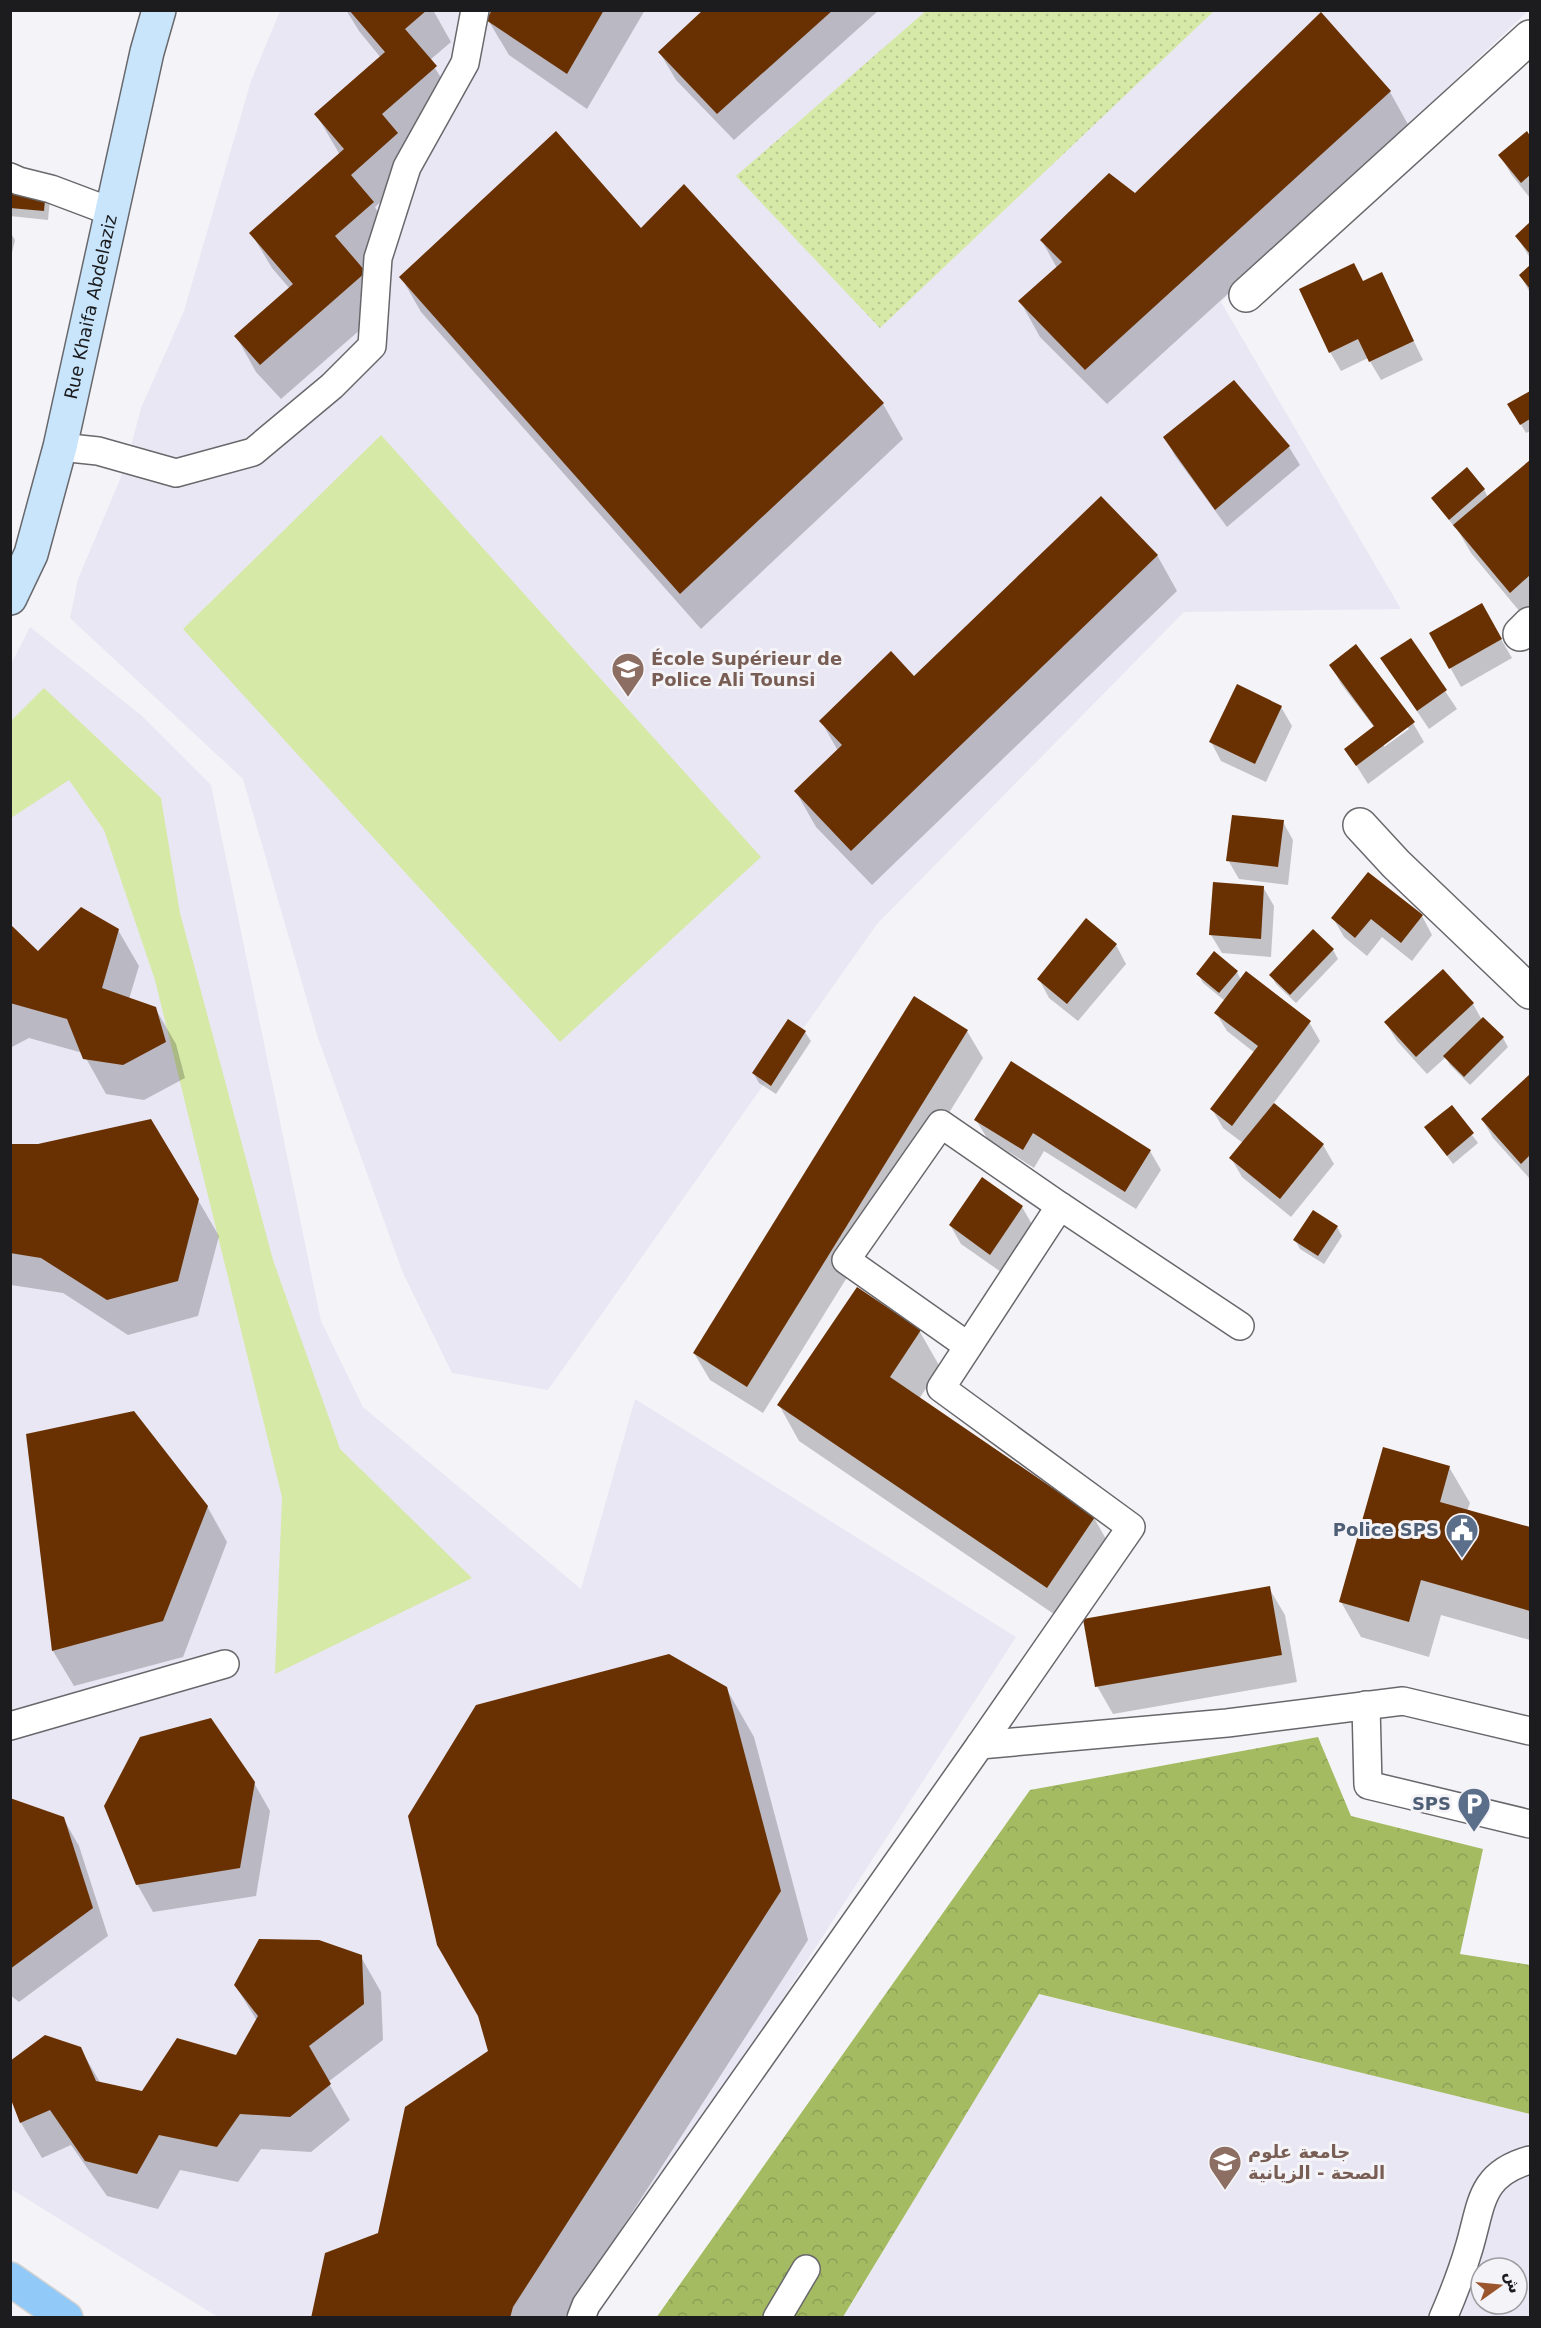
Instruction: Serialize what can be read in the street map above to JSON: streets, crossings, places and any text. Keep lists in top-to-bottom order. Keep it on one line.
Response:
{"streets":{"street":["Rue Khaifa Abdelaziz"]},"places":{"school or university":["École Supérieur de Police Ali Tounsi","جامعة علوم الصحة - الزيانية"],"public building":["Police SPS"],"parking":["SPS"]},"north":"right"}
